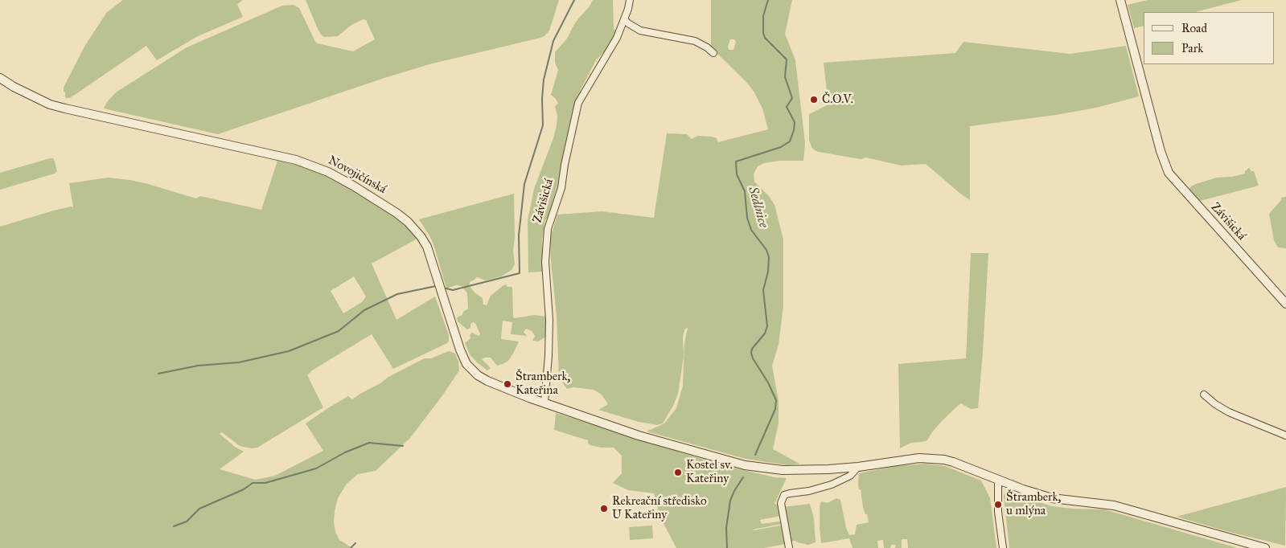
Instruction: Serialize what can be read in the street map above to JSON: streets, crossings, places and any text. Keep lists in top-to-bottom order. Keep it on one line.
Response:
{"streets":{"street":["Novojičínská","Závišická"]},"crossings":[["Novojičínská","Závišická"]],"water":["Sedlnice"],"places":["Č.O.V.","Štramberk, Kateřina","Kostel sv. Kateřiny","Štramberk, u mlýna","Rekreační středisko U Kateřiny"],"legend":["Road","Park"]}
